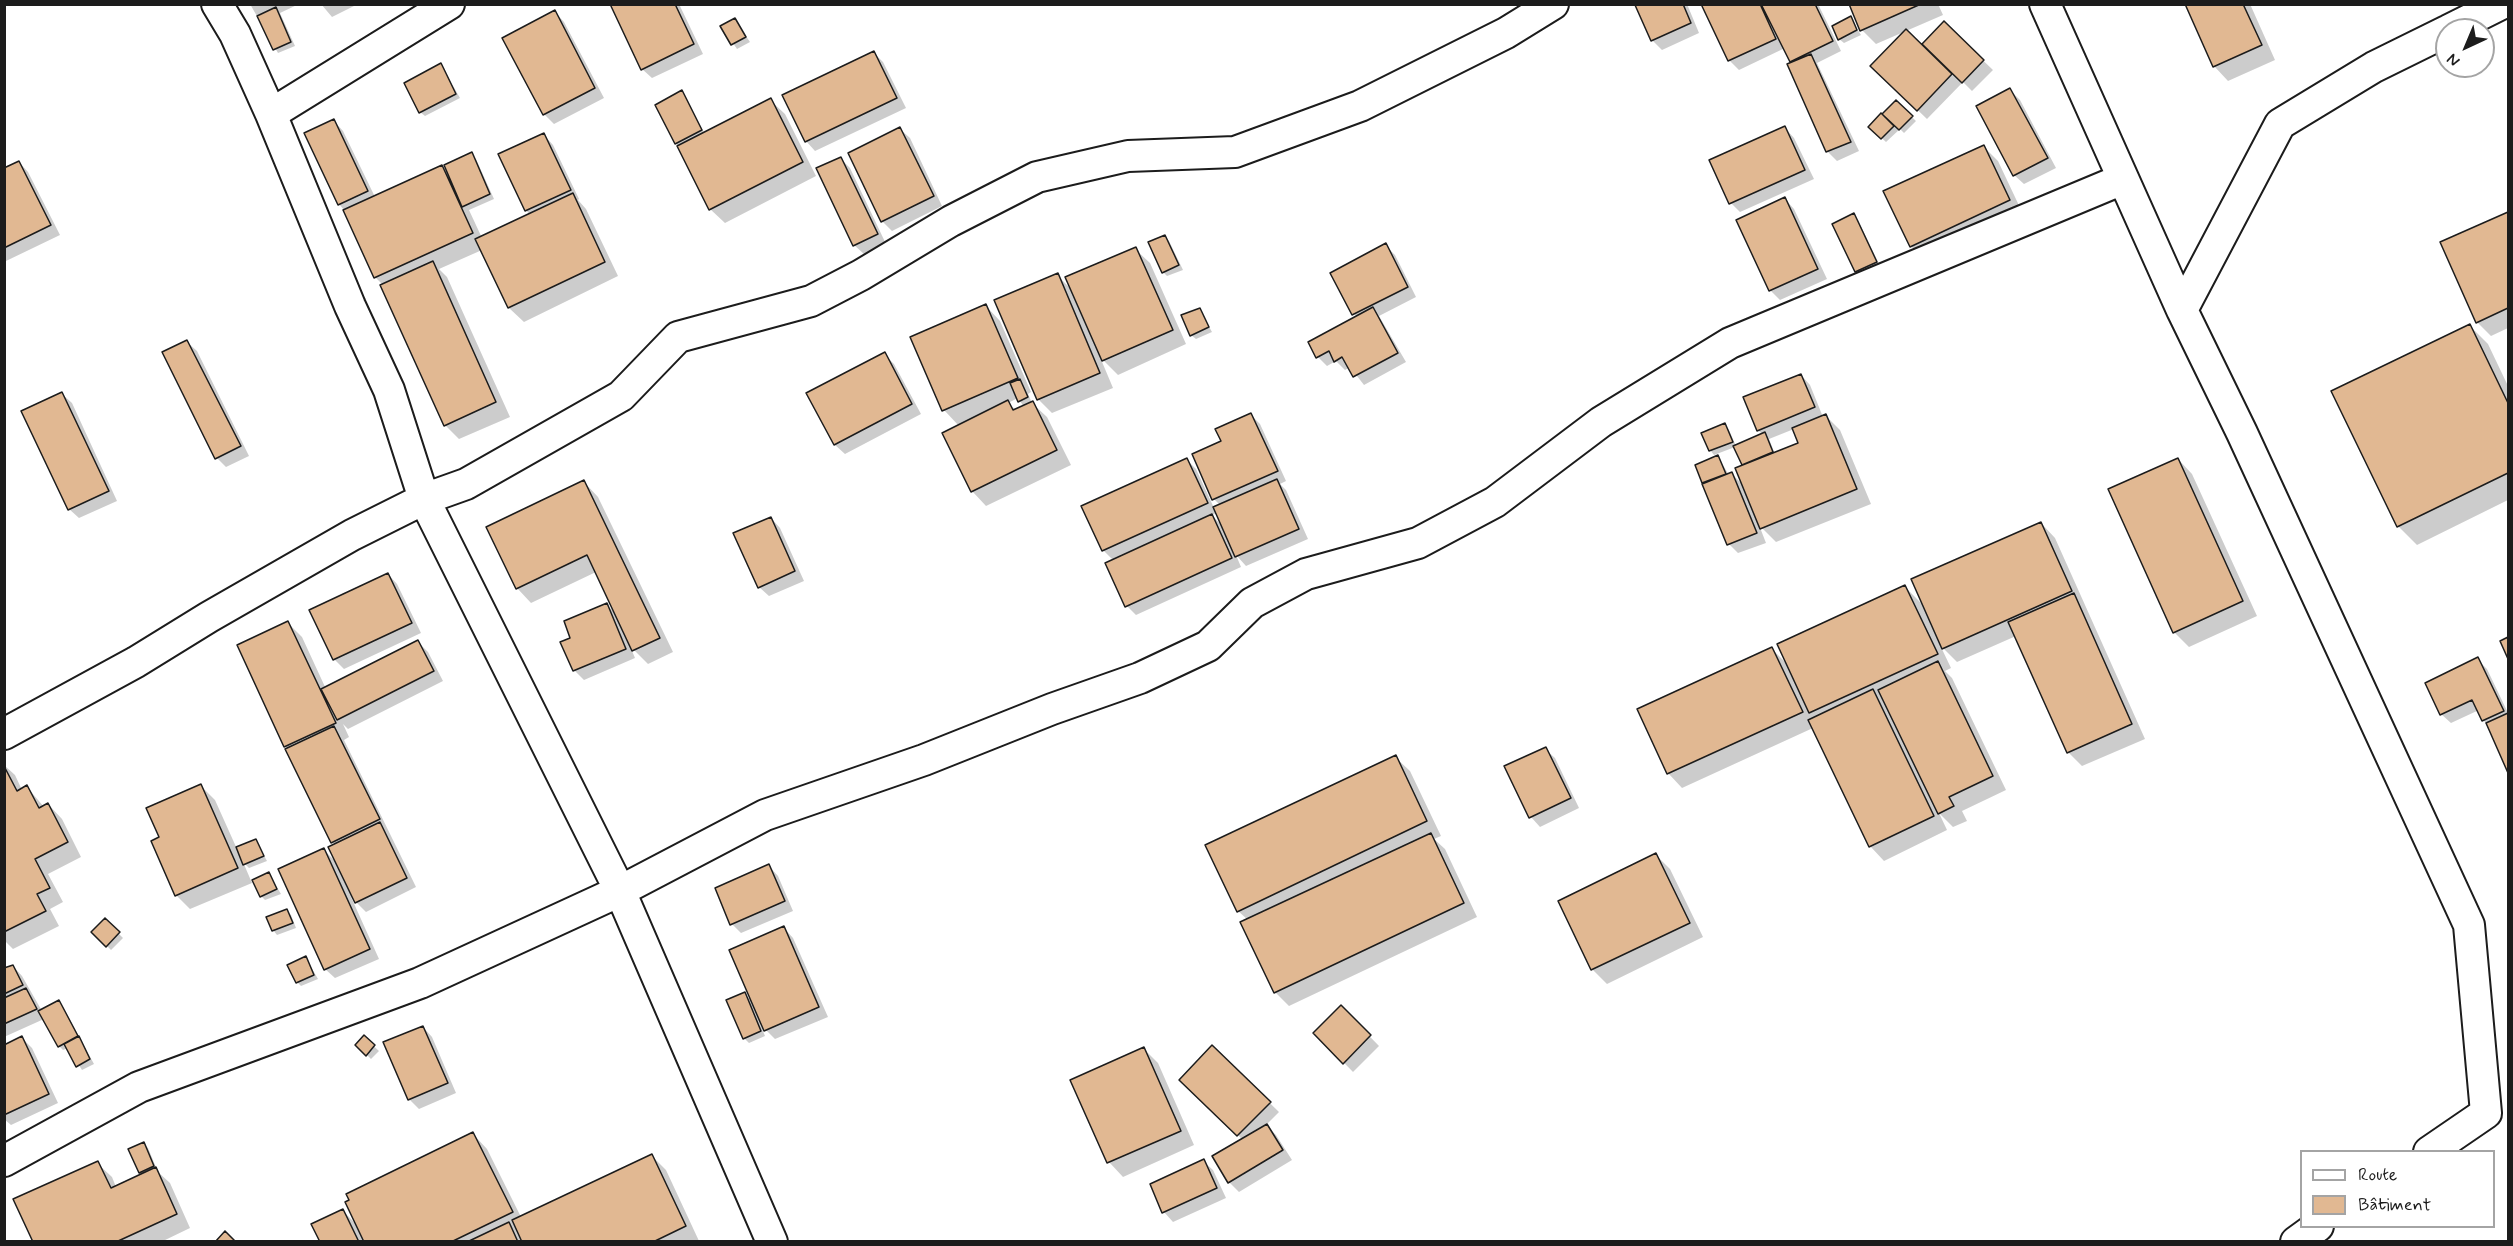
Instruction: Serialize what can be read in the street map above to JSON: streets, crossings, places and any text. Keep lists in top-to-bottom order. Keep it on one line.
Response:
{"legend":["Route","Bâtiment"],"north":"bottom left"}
